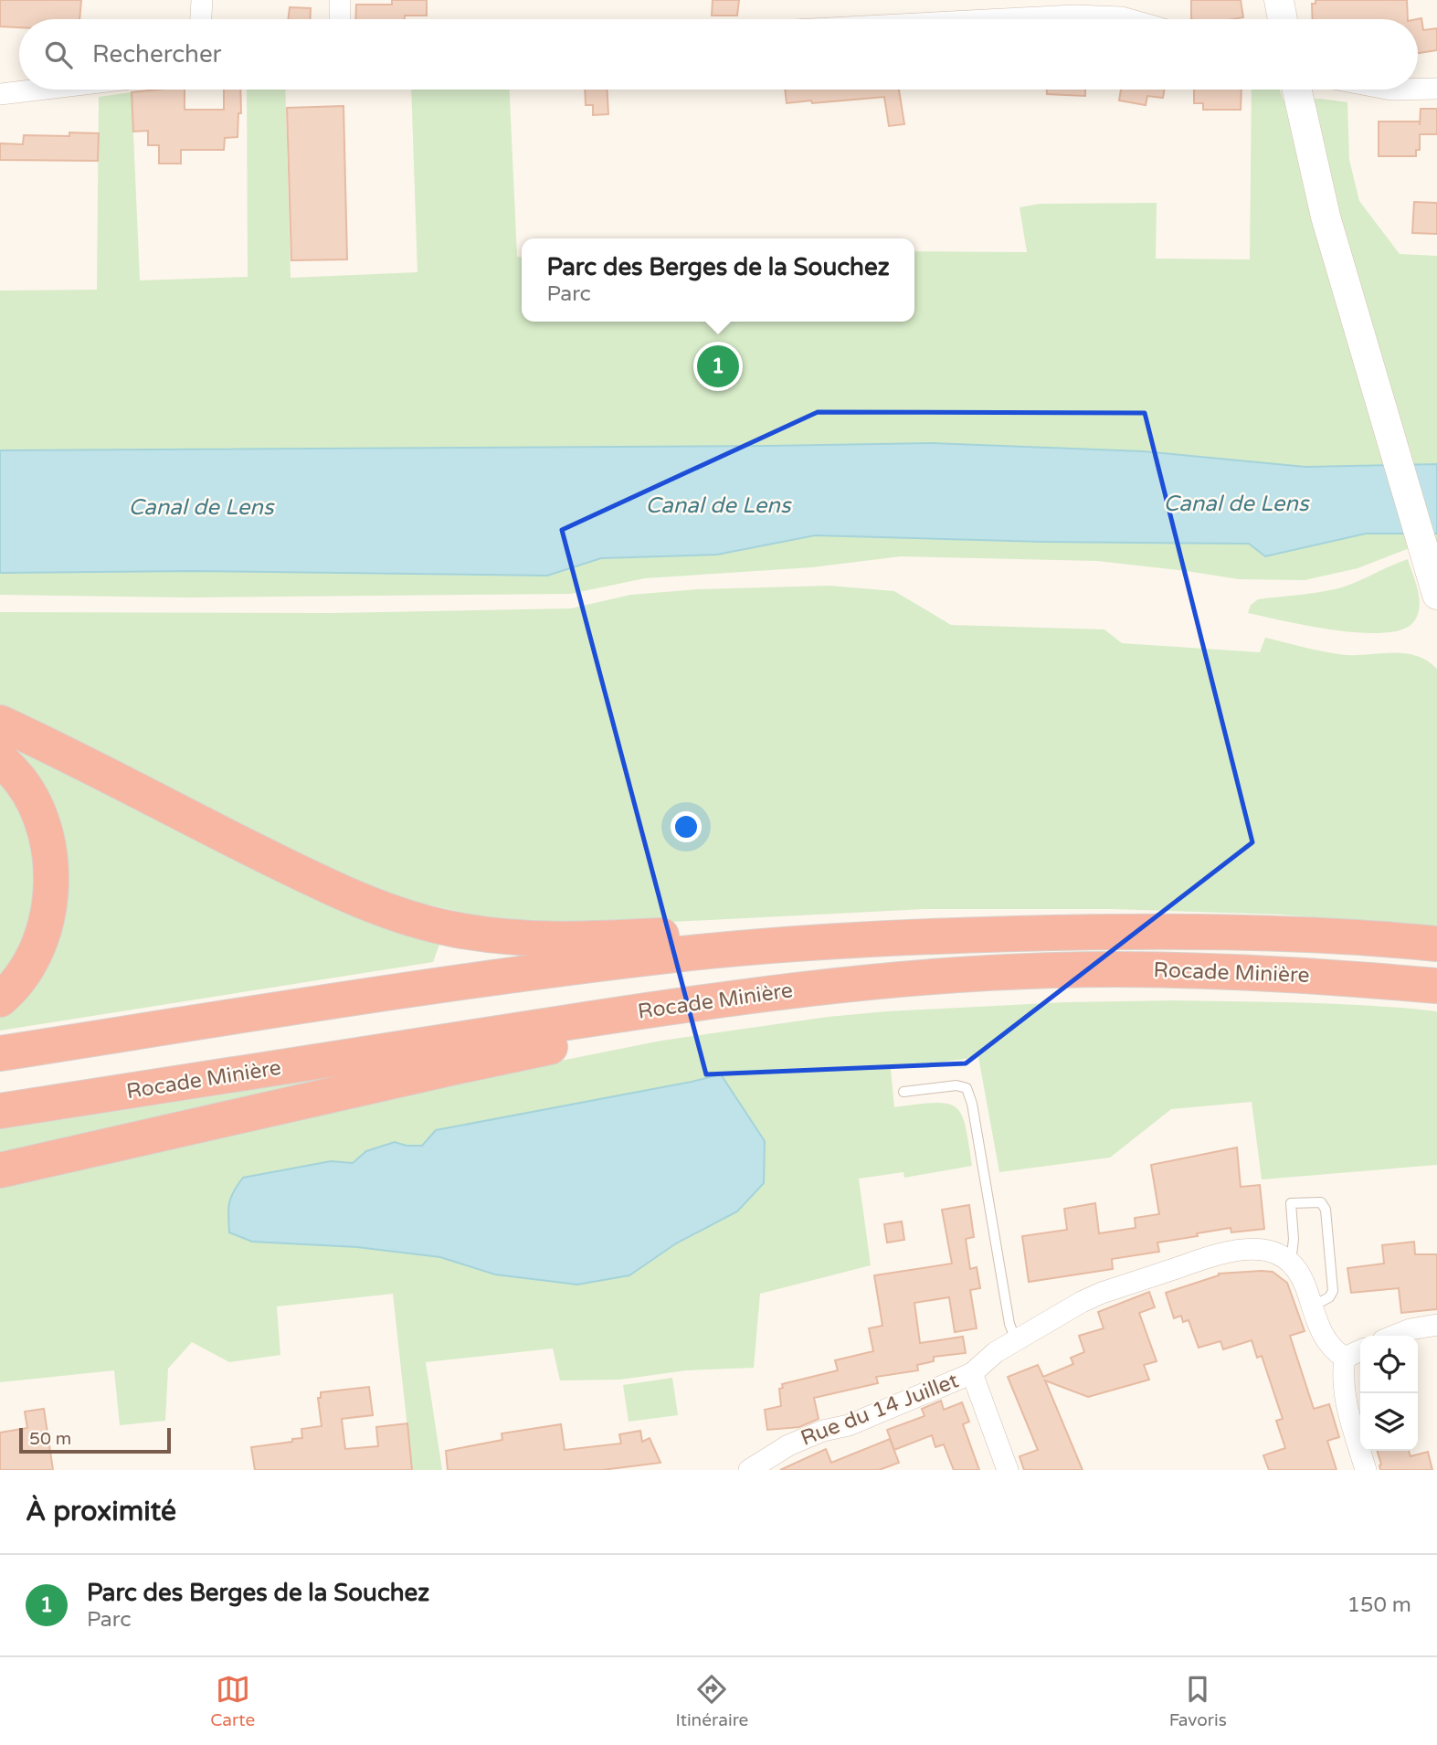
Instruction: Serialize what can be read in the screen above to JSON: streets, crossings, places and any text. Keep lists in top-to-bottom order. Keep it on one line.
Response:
{"streets":{"highway":["Rocade Minière"],"street":["Rue du 14 Juillet"]},"water":["Canal de Lens"],"scale_bar":"50 m","page":{"search":"Rechercher","popup":["Parc des Berges de la Souchez","Parc"],"pins":"1","scale":"50 m","heading":"À proximité","list":[{"mark":"1","name":"Parc des Berges de la Souchez","note":"Parc","value":"150 m"}],"nav":["Carte","Itinéraire","Favoris"]}}
